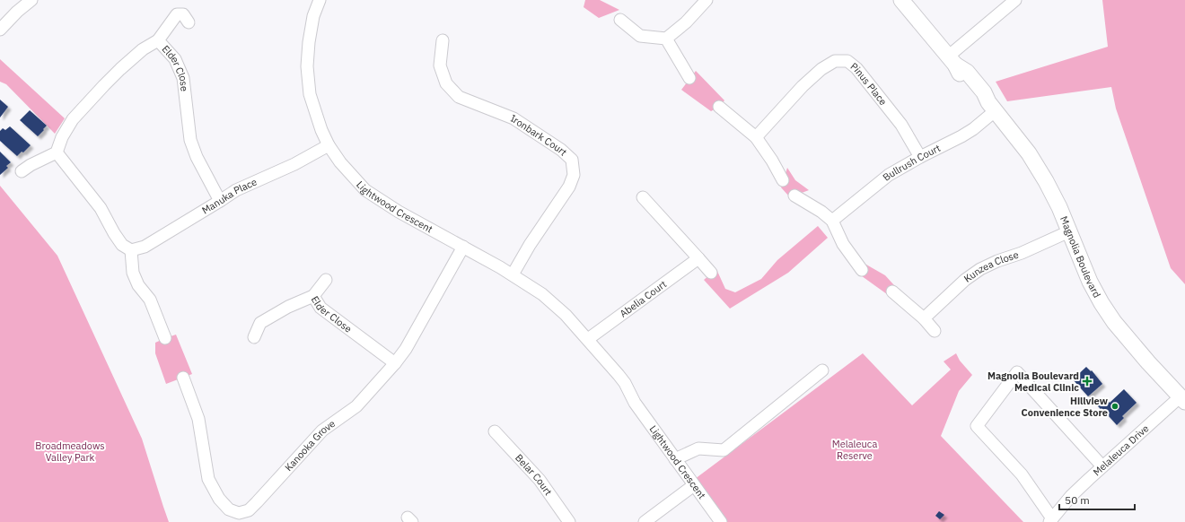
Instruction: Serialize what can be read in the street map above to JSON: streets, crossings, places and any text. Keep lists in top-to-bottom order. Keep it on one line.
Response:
{"streets":{"street":["Elder Close","Pinus Place","Ironbark Court","Bullrush Court","Manuka Place","Lightwood Crescent","Magnolia Boulevard","Kunzea Close","Abelia Court","Kanooka Grove","Melaleuca Drive","Belar Court"]},"crossings":[["Elder Close","Manuka Place"],["Elder Close","Kanooka Grove"],["Pinus Place","Bullrush Court"],["Ironbark Court","Lightwood Crescent"],["Bullrush Court","Magnolia Boulevard"],["Manuka Place","Lightwood Crescent"],["Lightwood Crescent","Abelia Court"],["Lightwood Crescent","Kanooka Grove"],["Magnolia Boulevard","Kunzea Close"],["Magnolia Boulevard","Melaleuca Drive"]],"parks":["Melaleuca Reserve","Broadmeadows Valley Park"],"places":{"health":["Magnolia Boulevard Medical Clinic"],"other":["Hillview Convenience Store"]},"scale_bar":"50 m"}
